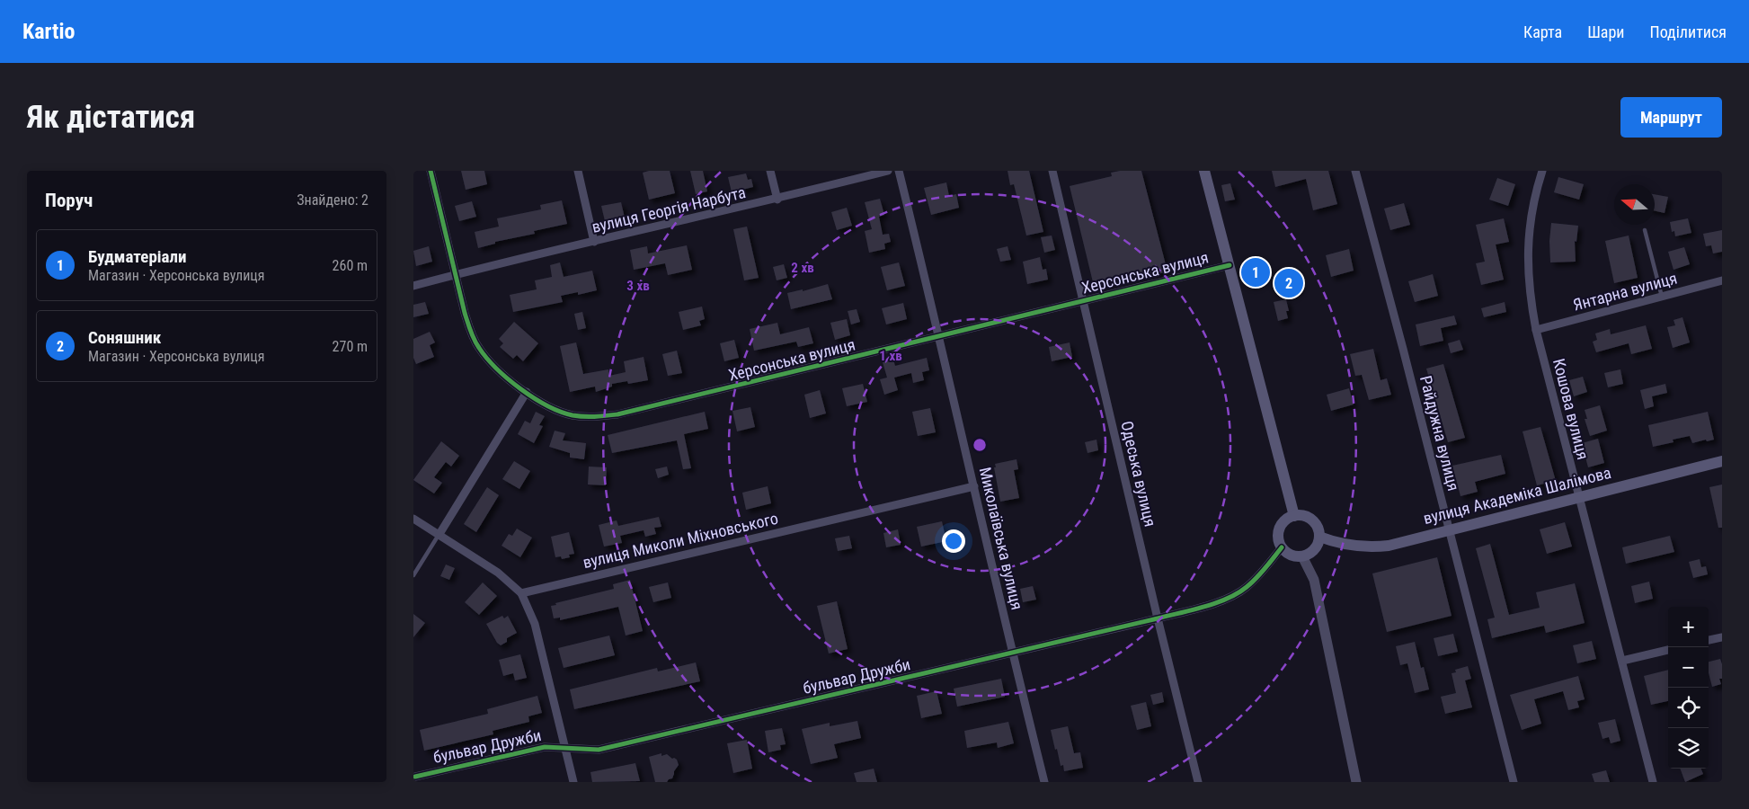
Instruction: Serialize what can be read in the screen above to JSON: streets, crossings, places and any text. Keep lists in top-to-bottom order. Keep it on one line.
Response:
{"streets":{"main road":["вулиця Академіка Шалімова"],"street":["вулиця Георгія Нарбута","Херсонська вулиця","Янтарна вулиця","Кошова вулиця","Райдужна вулиця","Одеська вулиця","Миколаївська вулиця","вулиця Миколи Міхновського","бульвар Дружби"]},"crossings":[["вулиця Георгія Нарбута","Херсонська вулиця"],["Херсонська вулиця","Одеська вулиця"],["Херсонська вулиця","Миколаївська вулиця"],["Янтарна вулиця","Кошова вулиця"],["Кошова вулиця","вулиця Академіка Шалімова"],["Райдужна вулиця","вулиця Академіка Шалімова"],["Одеська вулиця","бульвар Дружби"],["вулиця Академіка Шалімова","бульвар Дружби"],["Миколаївська вулиця","вулиця Миколи Міхновського"],["Миколаївська вулиця","бульвар Дружби"]],"north":"left","page":{"header":"Kartio","nav":["Карта","Шари","Поділитися"],"buttons":"Маршрут","title":"Як дістатися","heading":["Поруч","Знайдено: 2"],"list":[{"mark":"1","name":"Будматеріали","note":"Магазин · Херсонська вулиця","value":"260 m"},{"mark":"2","name":"Соняшник","note":"Магазин · Херсонська вулиця","value":"270 m"}],"pins":["1","2"],"map_buttons":["+","−"]},"rings":["2 хв","3 хв","1 хв"]}
